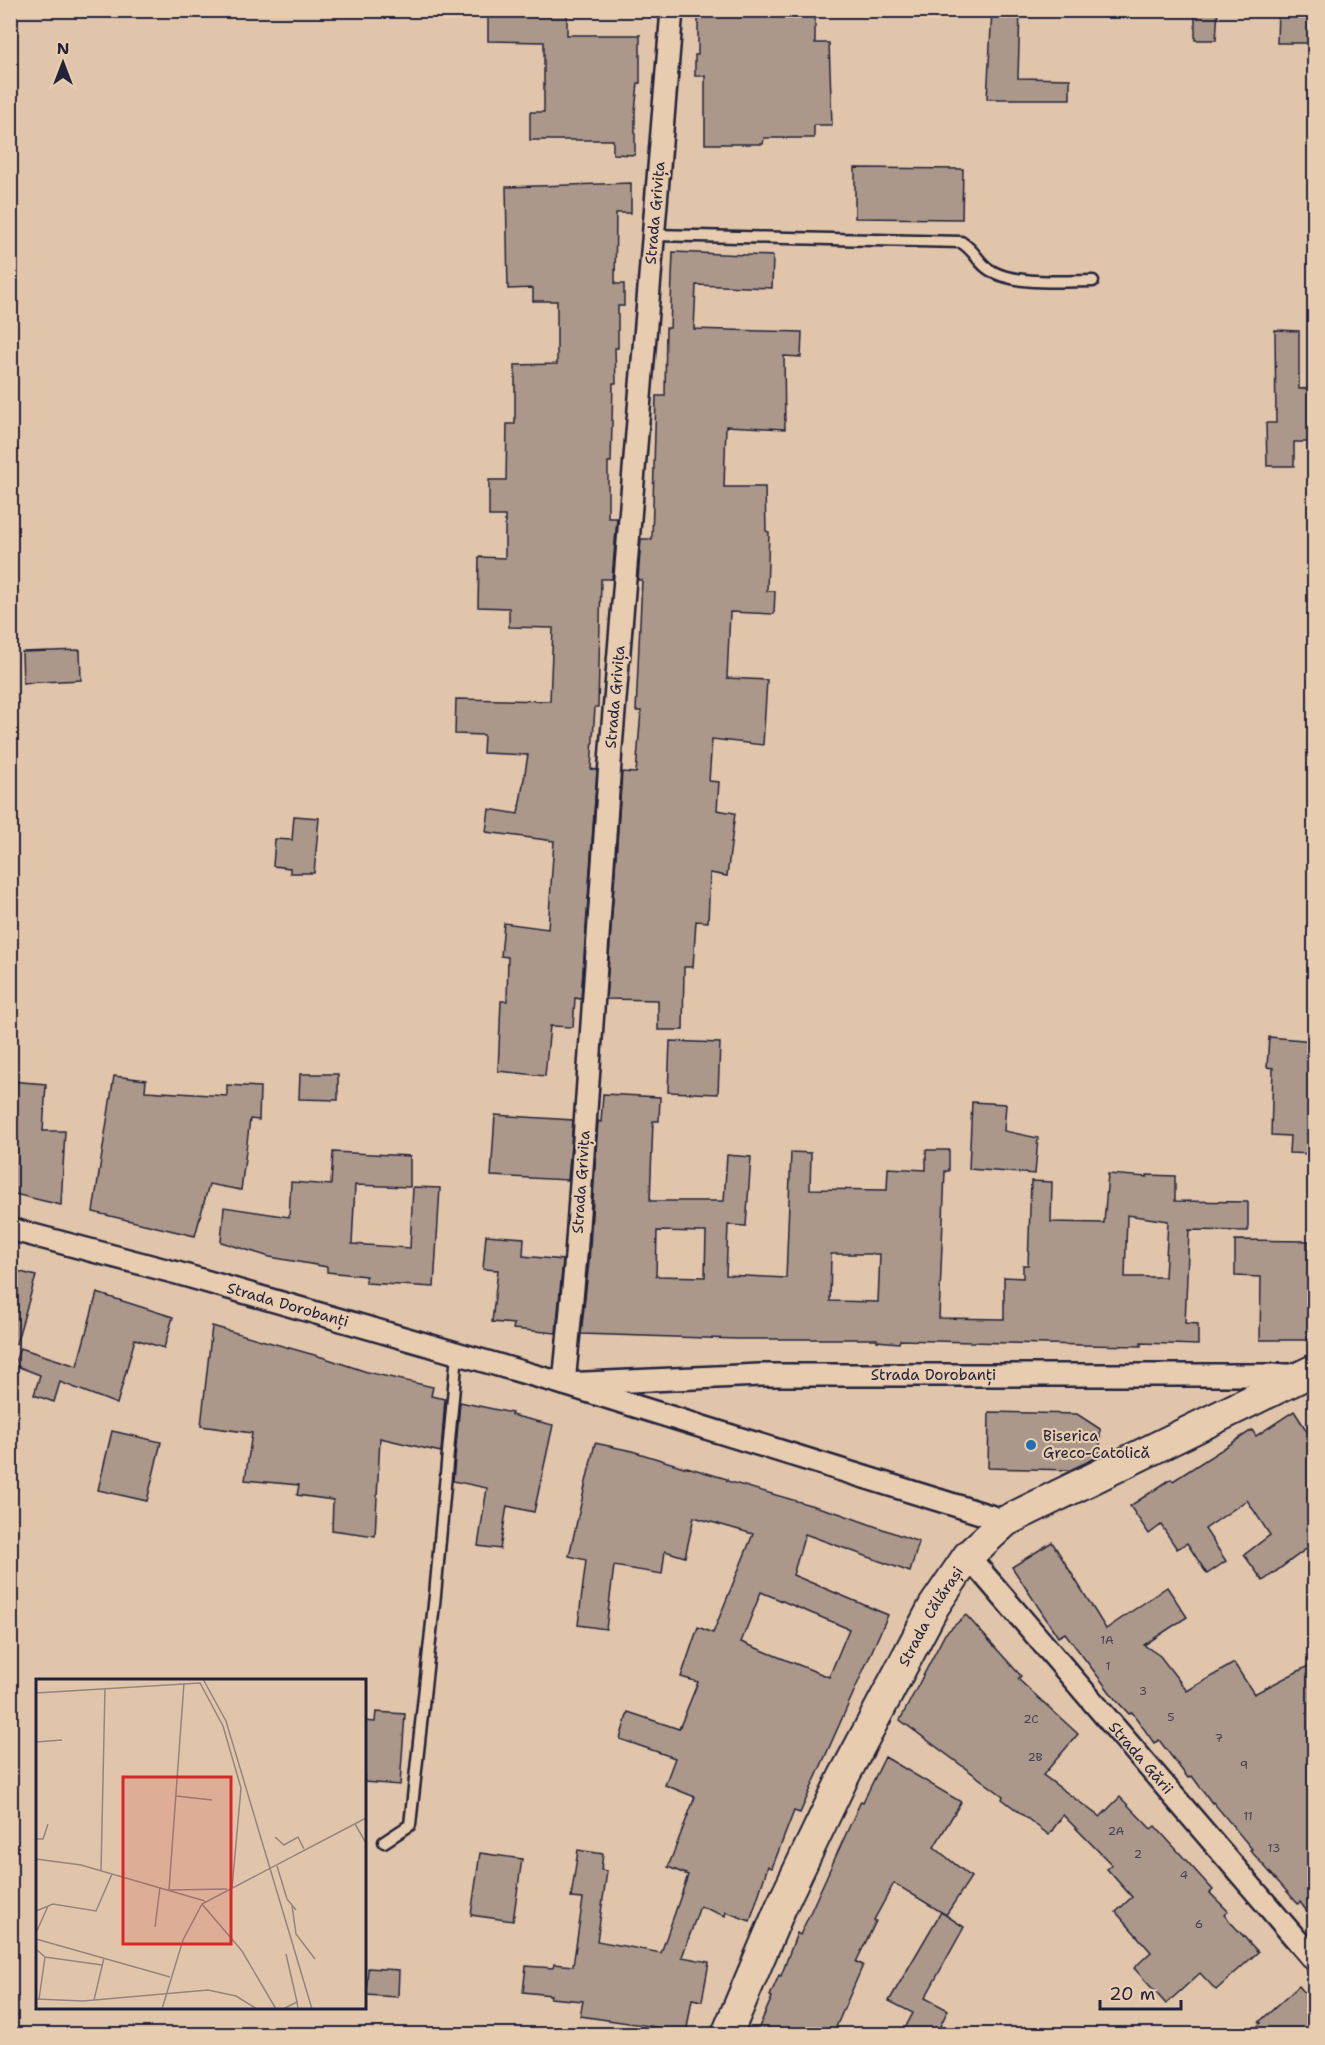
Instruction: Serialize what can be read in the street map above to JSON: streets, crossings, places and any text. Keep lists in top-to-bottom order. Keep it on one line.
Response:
{"streets":{"main road":["Strada Călărași"],"street":["Strada Grivița","Strada Dorobanți","Strada Gării"]},"crossings":[["Strada Grivița","Strada Dorobanți"],["Strada Dorobanți","Strada Călărași"],["Strada Călărași","Strada Gării"]],"places":["Biserica Greco-Catolică"],"house_numbers":["1A","1","3","5","2C","7","2B","9","11","2A","13","2","4","6"],"scale_bar":"20 m","north":"top"}
